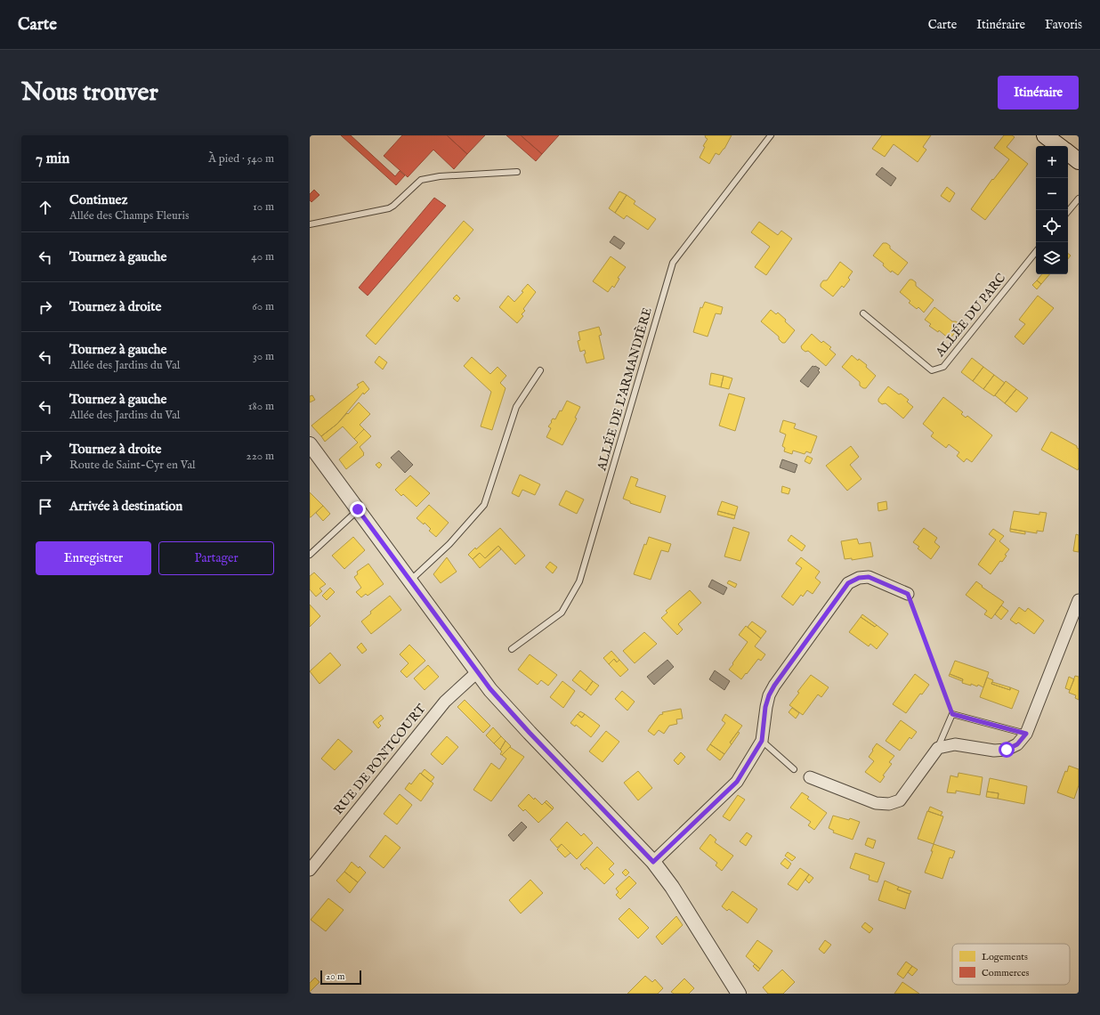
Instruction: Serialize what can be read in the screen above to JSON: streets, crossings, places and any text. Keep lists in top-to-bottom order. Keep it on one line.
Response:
{"streets":{"street":["RUE DE PONTCOURT"],"lane":["ALLÉE DU PARC","ALLÉE DE L'ARMANDIÈRE"]},"legend":["Logements","Commerces"],"scale_bar":"20 m","page":{"header":"Carte","nav":["Carte","Itinéraire","Favoris"],"buttons":["Itinéraire",["Enregistrer","Partager"]],"title":"Nous trouver","heading":["7 min","À pied · 540 m"],"map_buttons":["+","−"],"list":[["Continuez","Allée des Champs Fleuris","10 m"],["Tournez à gauche","40 m"],["Tournez à droite","60 m"],["Tournez à gauche","Allée des Jardins du Val","30 m"],["Tournez à gauche","Allée des Jardins du Val","180 m"],["Tournez à droite","Route de Saint-Cyr en Val","220 m"],"Arrivée à destination"],"scale":"20 m"}}
